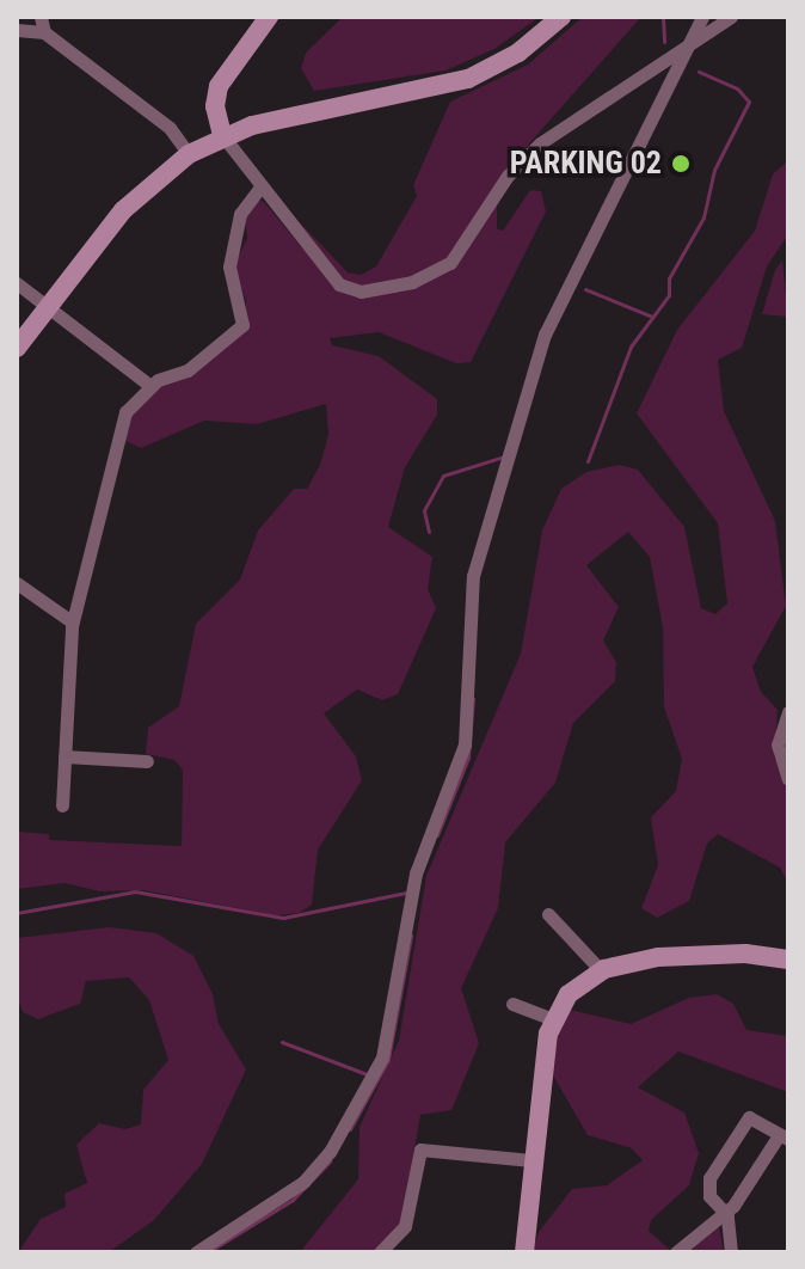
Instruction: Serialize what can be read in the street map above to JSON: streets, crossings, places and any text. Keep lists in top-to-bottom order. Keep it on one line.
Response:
{"places":["PARKING 02"]}
